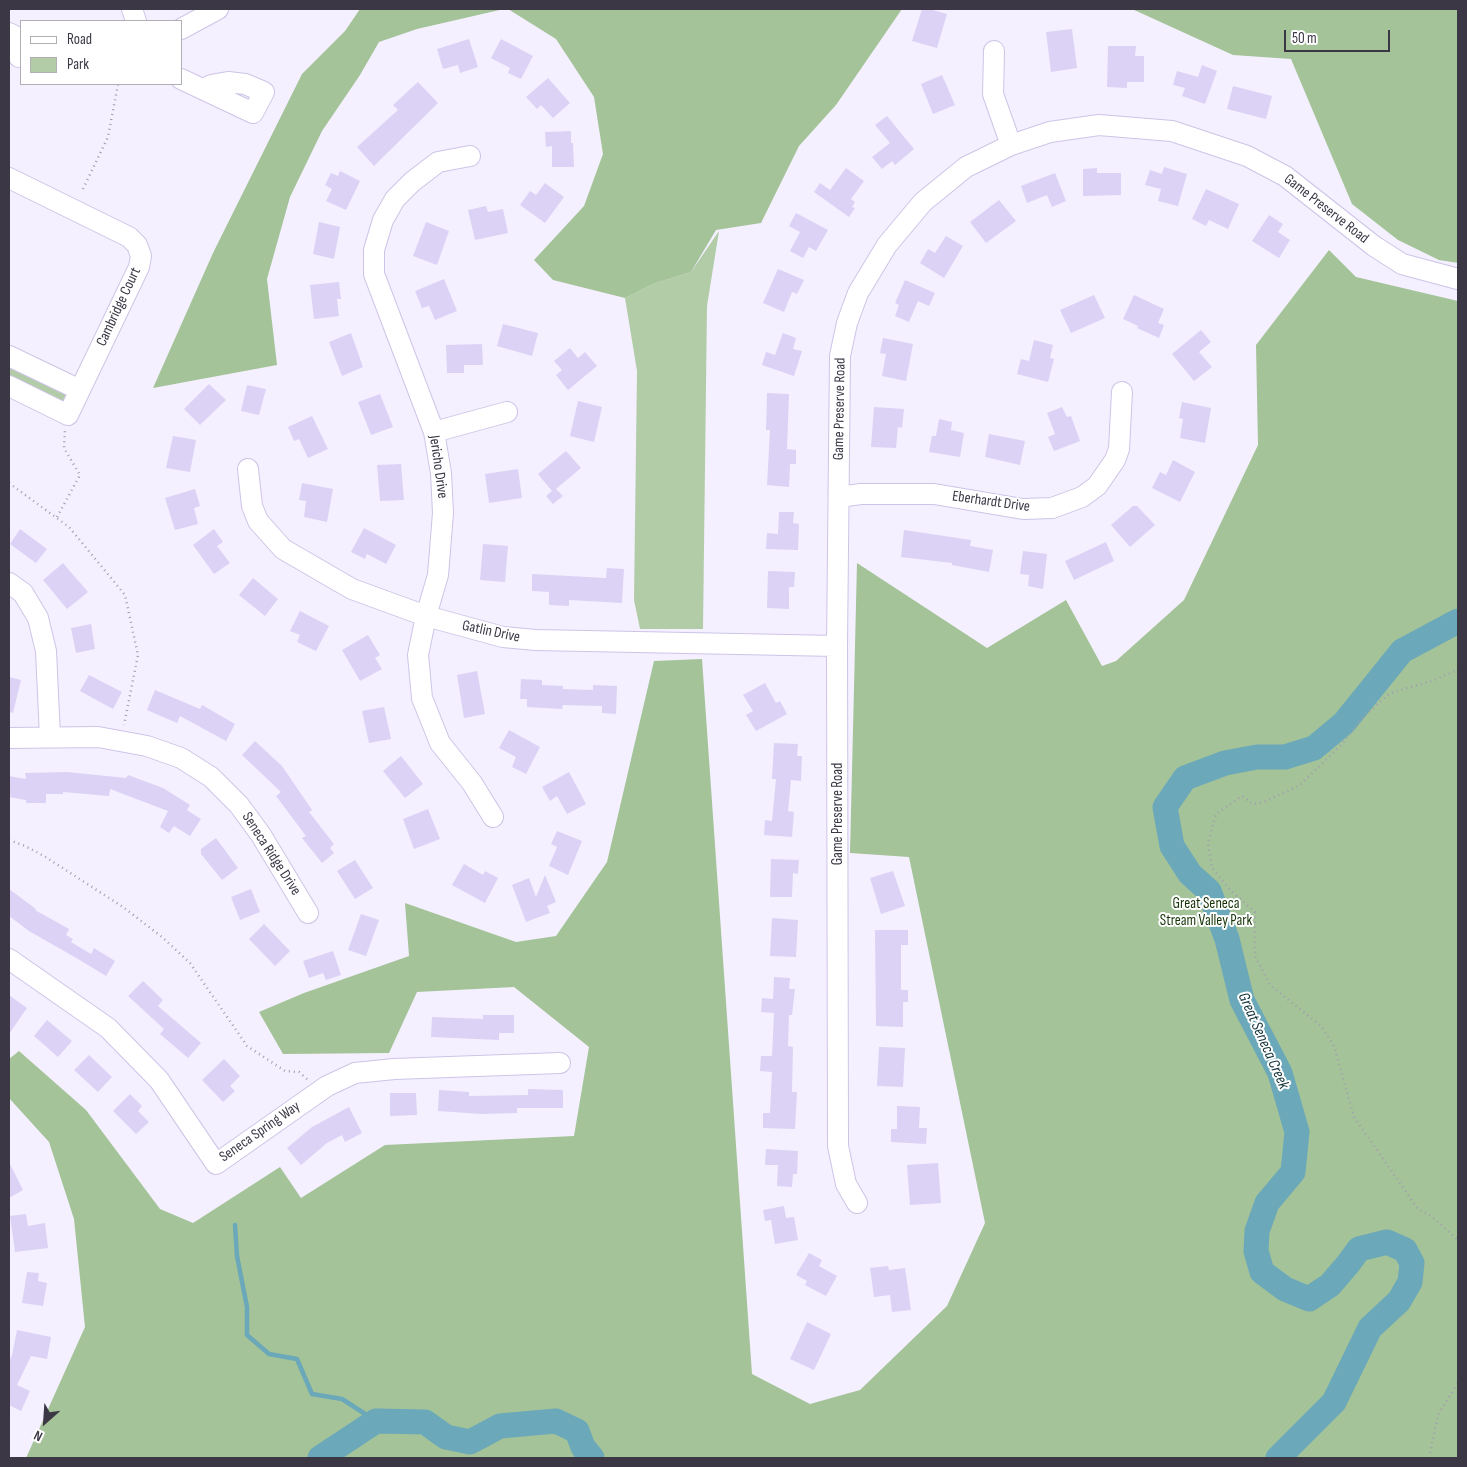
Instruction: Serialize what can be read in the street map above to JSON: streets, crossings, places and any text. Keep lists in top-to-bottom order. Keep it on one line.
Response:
{"streets":{"street":["Game Preserve Road","Cambridge Court","Jericho Drive","Eberhardt Drive","Gatlin Drive","Seneca Ridge Drive","Seneca Spring Way"]},"crossings":[["Game Preserve Road","Eberhardt Drive"],["Game Preserve Road","Gatlin Drive"],["Jericho Drive","Gatlin Drive"]],"water":["Great Seneca Creek"],"parks":["Great Seneca Stream Valley Park"],"legend":["Road","Park"],"scale_bar":"50 m","north":"bottom left"}
